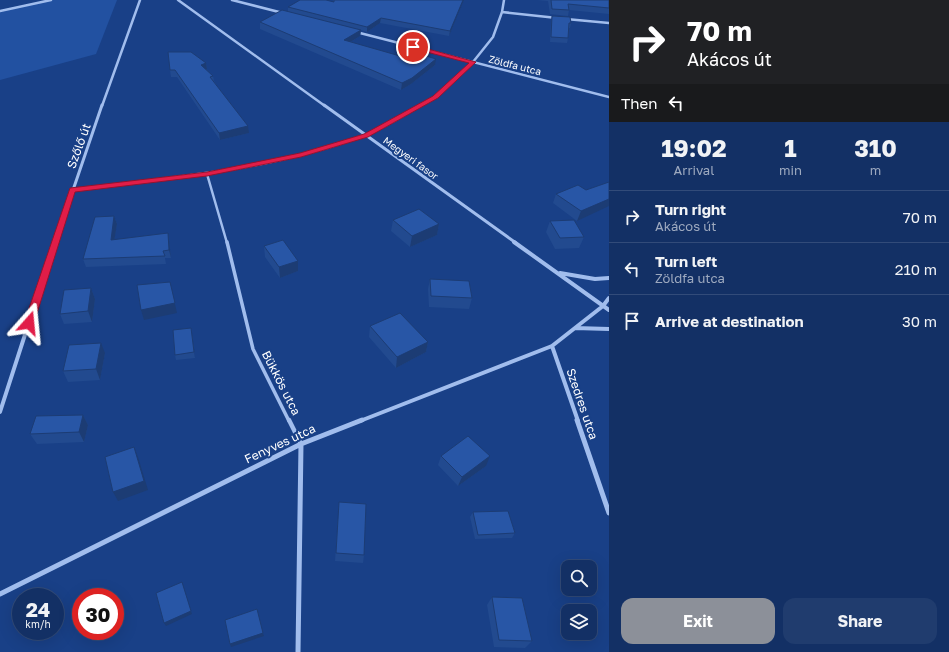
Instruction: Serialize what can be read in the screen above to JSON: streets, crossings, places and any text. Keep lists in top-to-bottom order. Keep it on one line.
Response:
{"streets":{"street":["Zöldfa utca","Szőlő út","Megyeri fasor","Bükkös utca","Szedres utca","Fenyves utca"]},"crossings":[["Megyeri fasor","Fenyves utca"],["Bükkös utca","Fenyves utca"],["Szedres utca","Fenyves utca"]],"page":{"turn":["70 m","Akácos út"],"then":"Then","eta":["19:02","Arrival","1","min","310","m"],"list":[{"name":"Turn right","note":"Akácos út","value":"70 m"},{"name":"Turn left","note":"Zöldfa utca","value":"210 m"},{"name":"Arrive at destination","value":"30 m"}],"speed":"24 km/h","limit":"30","buttons":["Exit","Share"]}}
